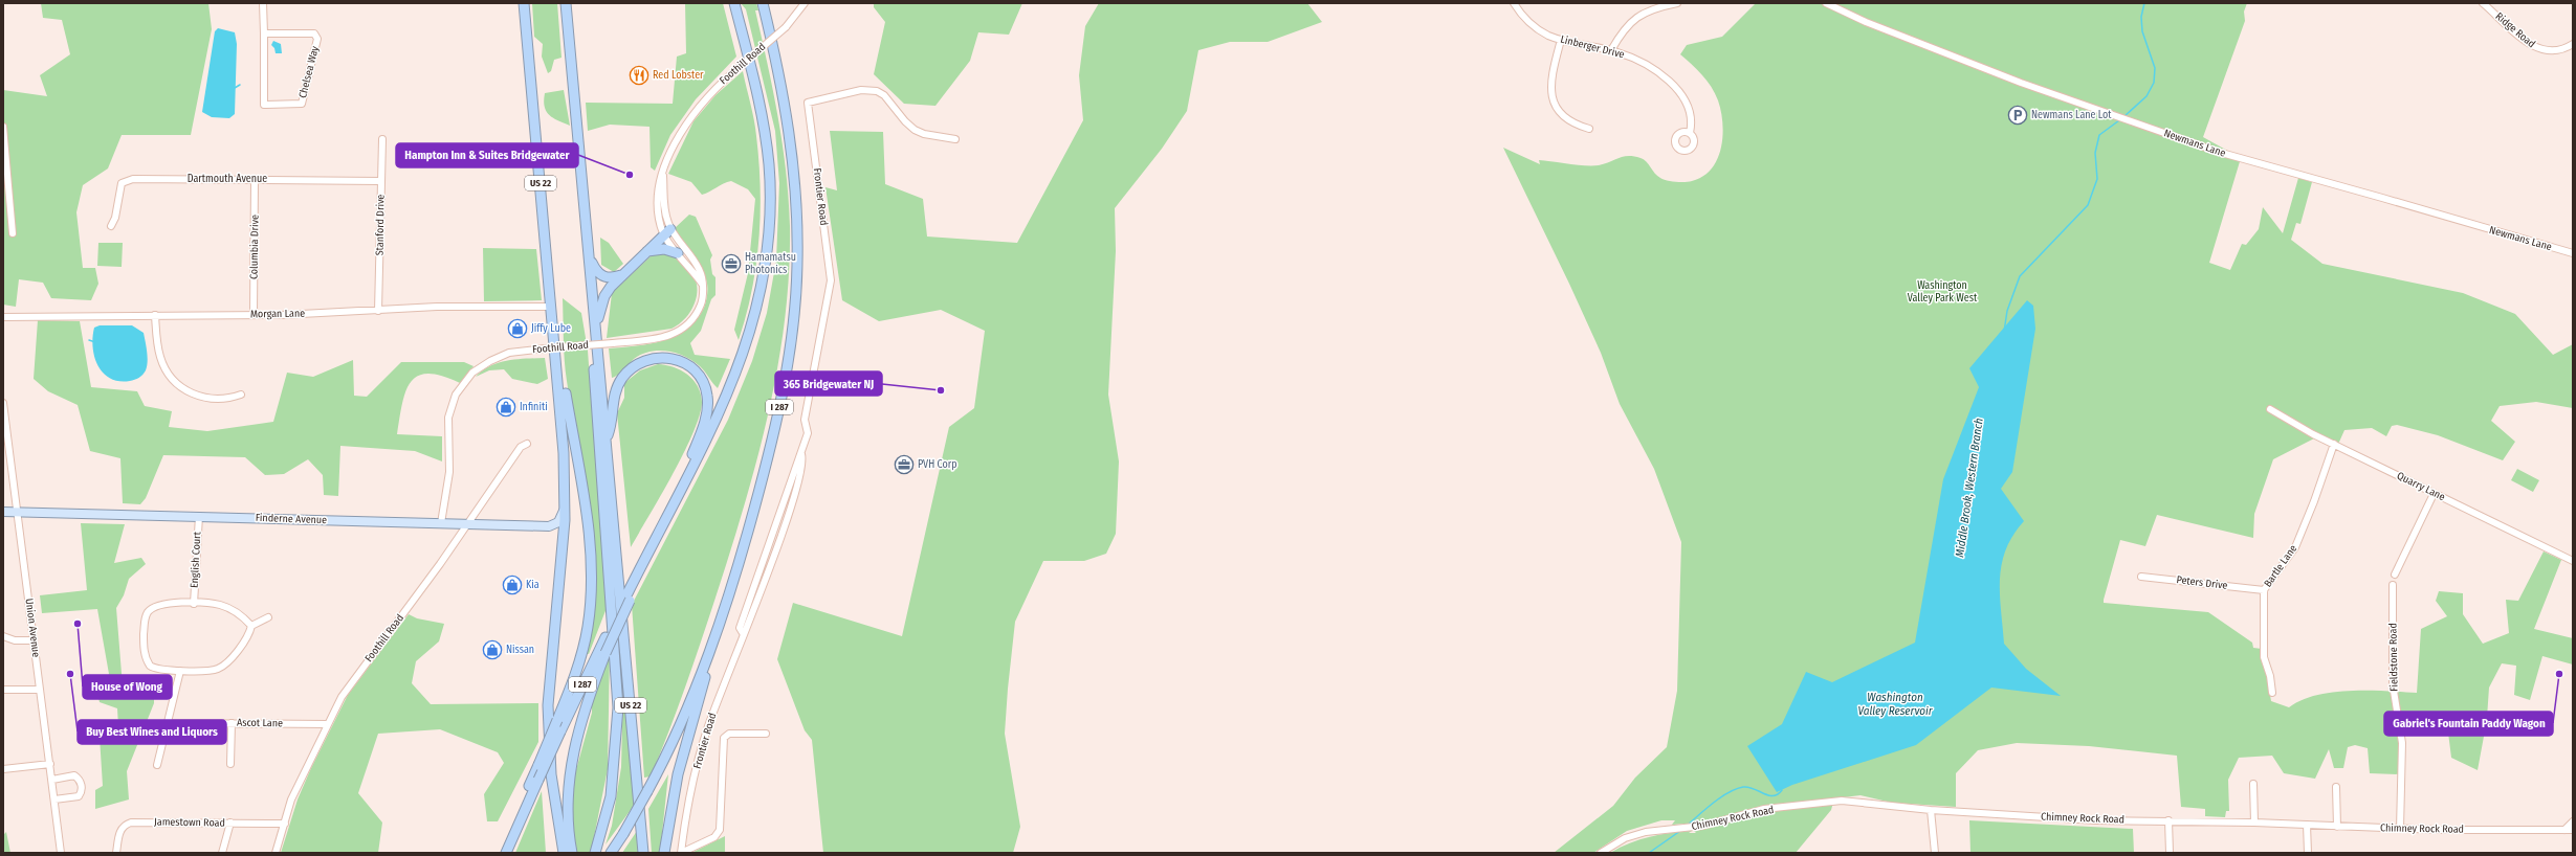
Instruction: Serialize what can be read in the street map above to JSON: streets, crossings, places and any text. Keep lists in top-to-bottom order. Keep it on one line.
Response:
{"streets":{"highway":["US 22","I 287"],"main road":["Finderne Avenue"],"street":["Ridge Road","Linberger Drive","Foothill Road","Chelsea Way","Newmans Lane","Dartmouth Avenue","Frontier Road","Stanford Drive","Columbia Drive","Morgan Lane","Quarry Lane","English Court","Bartle Lane","Peters Drive","Union Avenue","Fieldstone Road","Ascot Lane","Chimney Rock Road","Jamestown Road"]},"crossings":[["Foothill Road","Finderne Avenue"],["Foothill Road","Ascot Lane"],["Foothill Road","Jamestown Road"],["Dartmouth Avenue","Stanford Drive"],["Dartmouth Avenue","Columbia Drive"],["US 22","Morgan Lane"],["Stanford Drive","Morgan Lane"],["Columbia Drive","Morgan Lane"],["Quarry Lane","Bartle Lane"],["Finderne Avenue","English Court"],["Finderne Avenue","Union Avenue"],["Bartle Lane","Peters Drive"],["Fieldstone Road","Chimney Rock Road"]],"water":["Middle Brook, Western Branch","Washington Valley Reservoir"],"parks":["Washington Valley Park West"],"places":{"restaurant":["Red Lobster"],"parking":["Newmans Lane Lot"],"other":["Hampton Inn & Suites Bridgewater","365 Bridgewater NJ","House of Wong","Buy Best Wines and Liquors","Gabriel's Fountain Paddy Wagon"],"office":["Hamamatsu Photonics","PVH Corp"],"shop":["Jiffy Lube","Infiniti","Kia","Nissan"]}}
